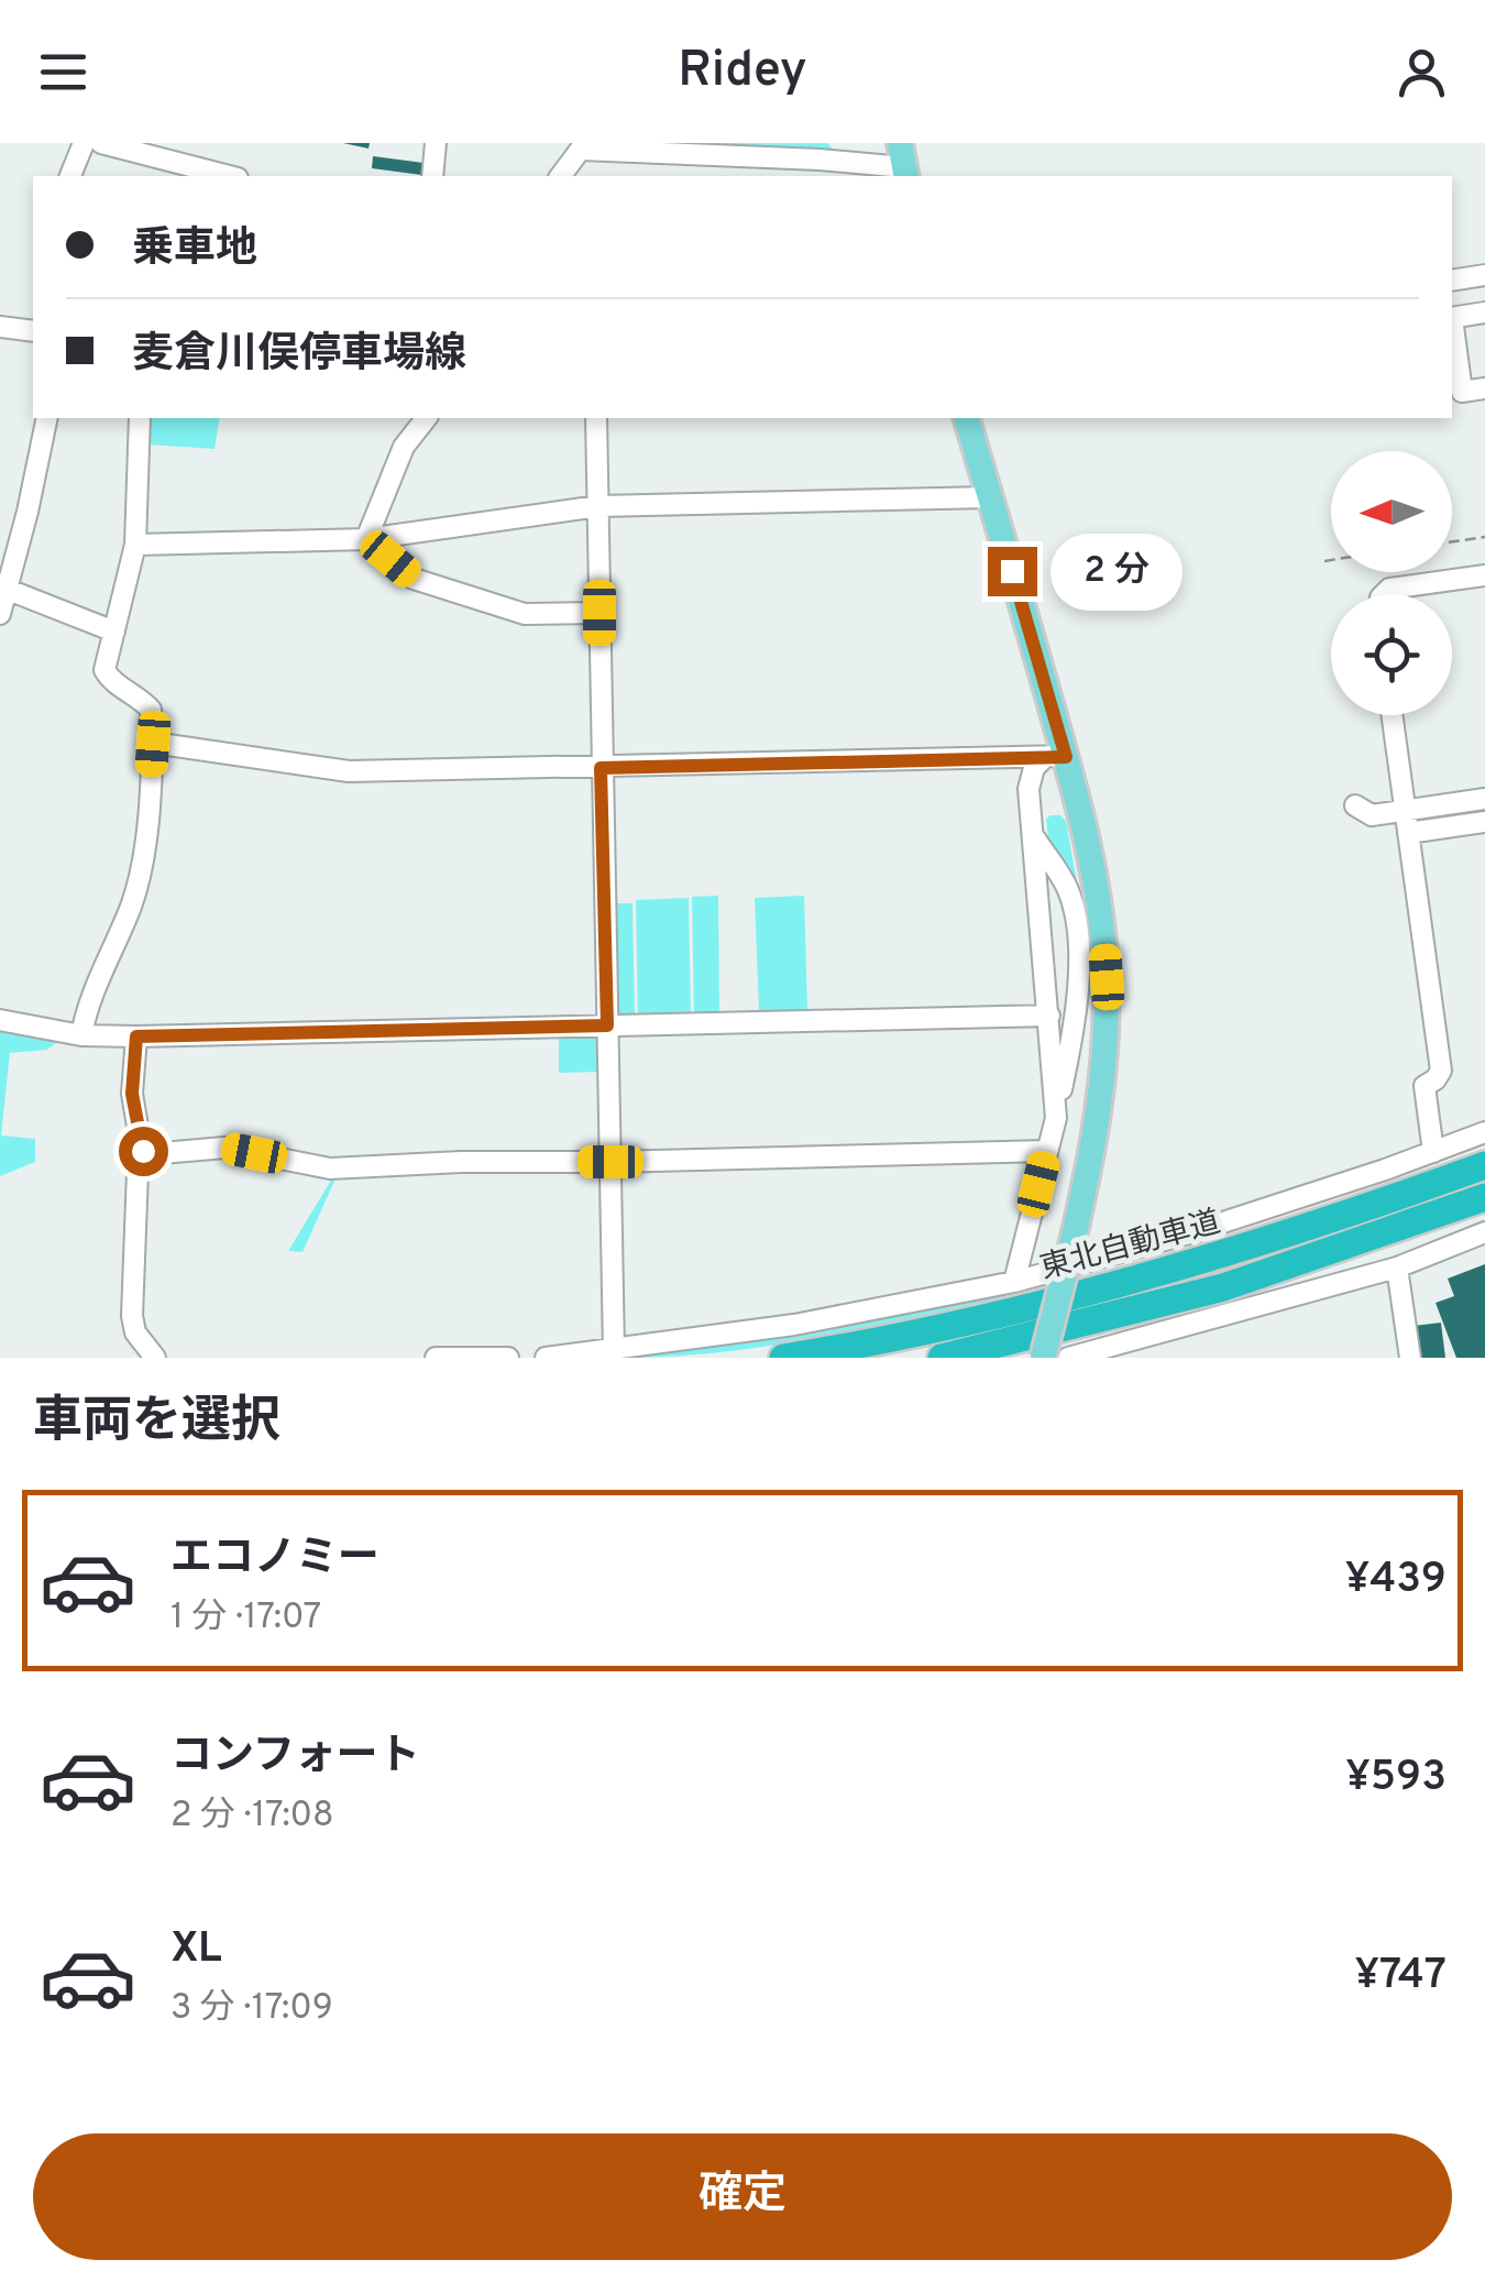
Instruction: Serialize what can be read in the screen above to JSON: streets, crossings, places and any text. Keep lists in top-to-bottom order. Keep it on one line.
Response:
{"streets":{"highway":["東北自動車道"]},"north":"left","page":{"header":"Ridey","banner":["乗車地","麦倉川俣停車場線"],"bubble":"2 分","heading":"車両を選択","list":[{"name":"エコノミー","note":"1 分 · 17:07","value":"¥439"},{"name":"コンフォート","note":"2 分 · 17:08","value":"¥593"},{"name":"XL","note":"3 分 · 17:09","value":"¥747"}],"buttons":"確定"}}
